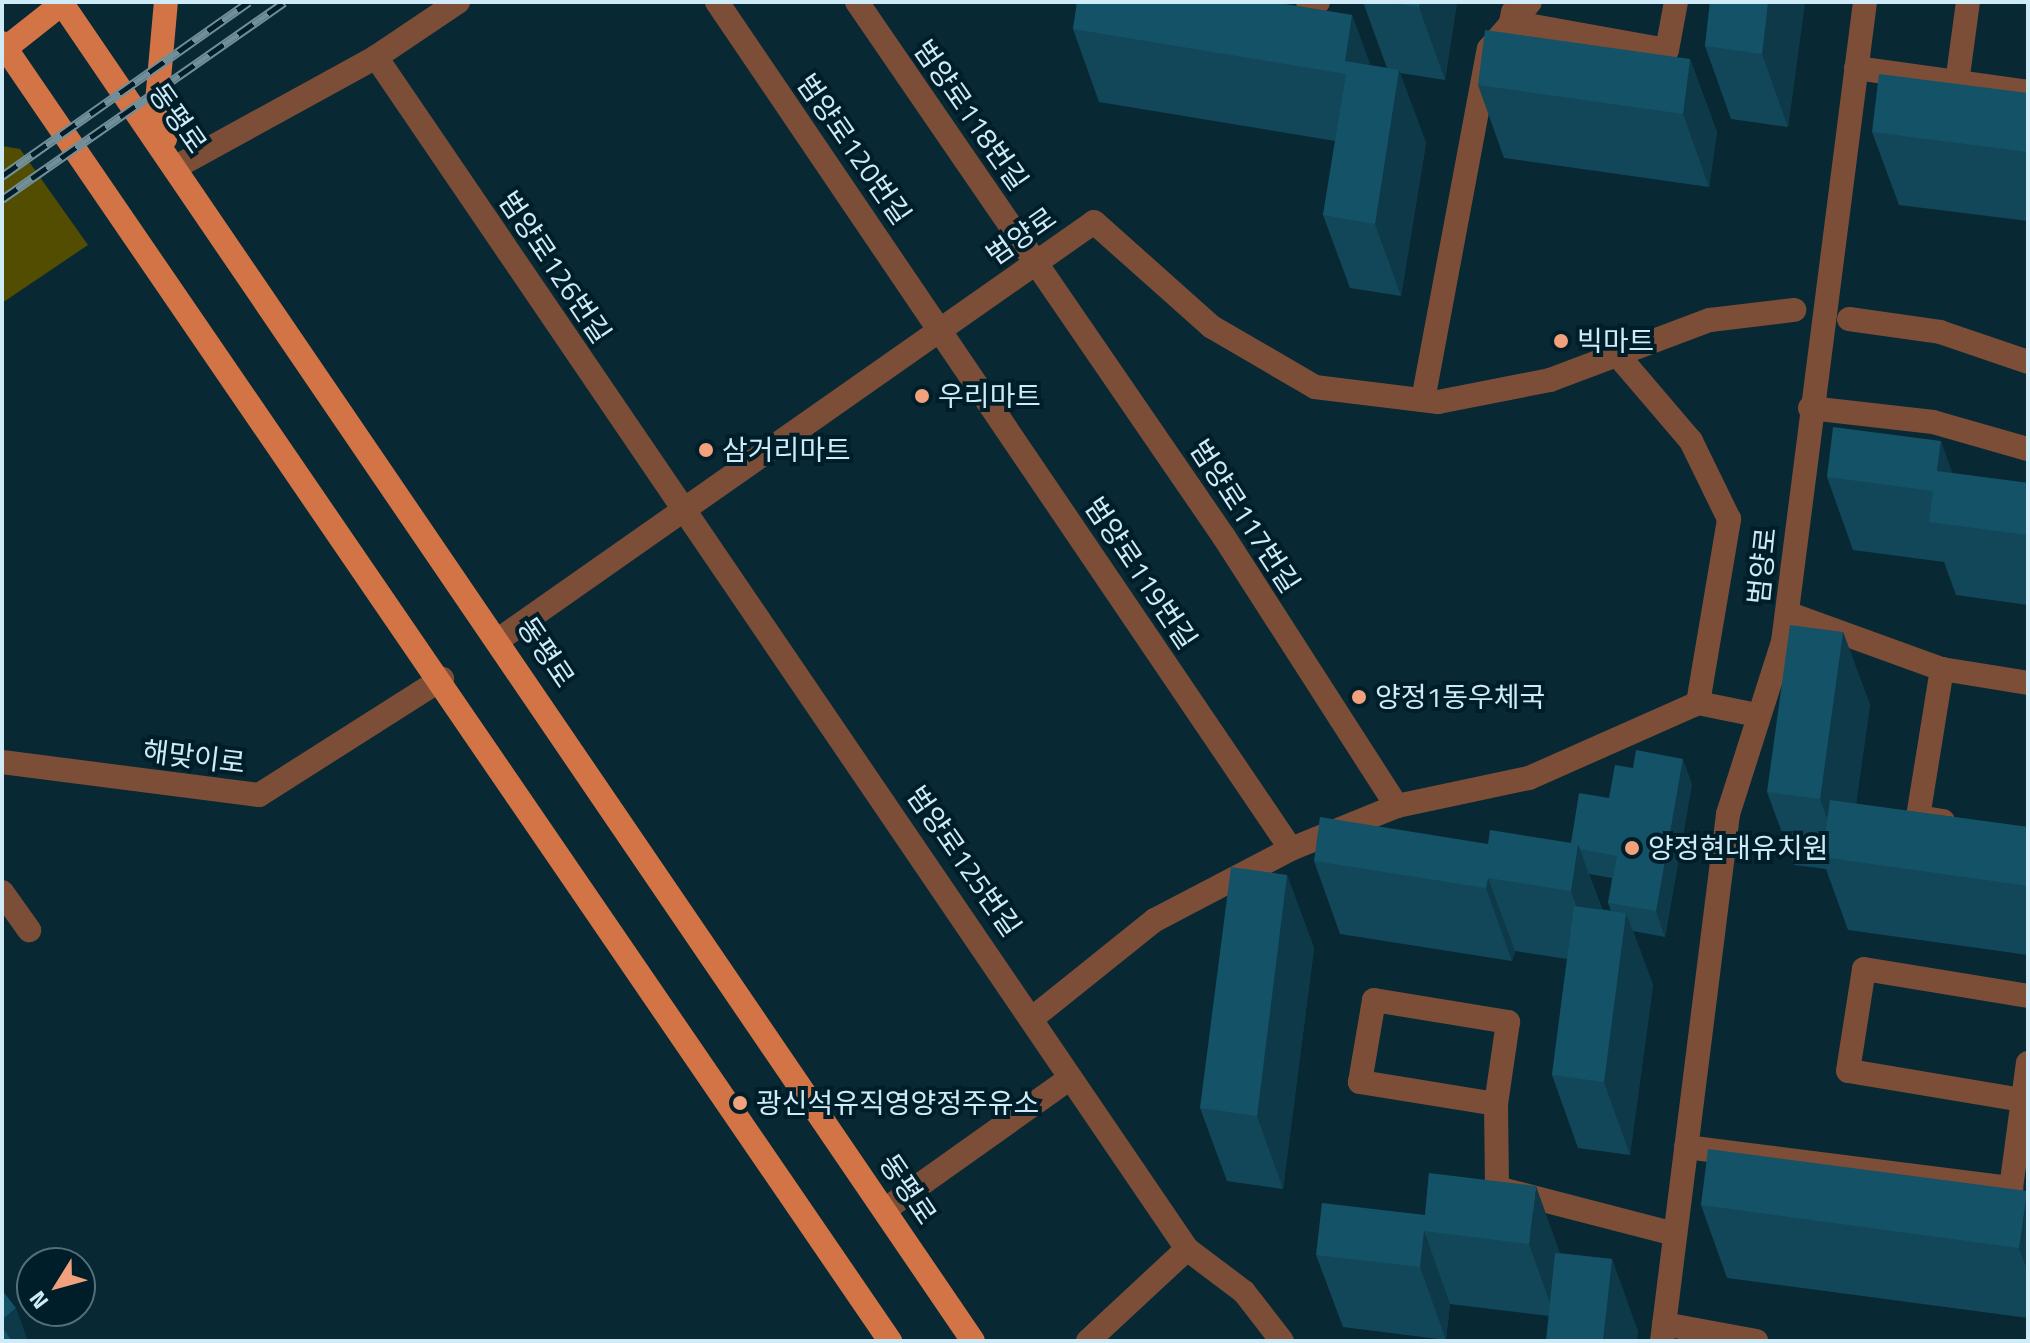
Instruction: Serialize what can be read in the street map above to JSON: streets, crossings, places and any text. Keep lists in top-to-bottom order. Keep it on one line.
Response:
{"streets":{"main road":["동평로"],"street":["범양로118번길","범양로120번길","범양로","범양로126번길","범양로117번길","범양로119번길","해맞이로","범양로125번길"]},"crossings":[["범양로118번길","범양로"],["범양로118번길","범양로117번길"],["동평로","범양로"],["범양로120번길","범양로"],["범양로120번길","범양로119번길"],["범양로","범양로126번길"],["범양로","범양로117번길"],["범양로","범양로119번길"],["범양로","범양로125번길"],["범양로126번길","범양로125번길"]],"places":["빅마트","우리마트","삼거리마트","양정1동우체국","양정현대유치원","광신석유직영양정주유소"],"north":"bottom left"}
